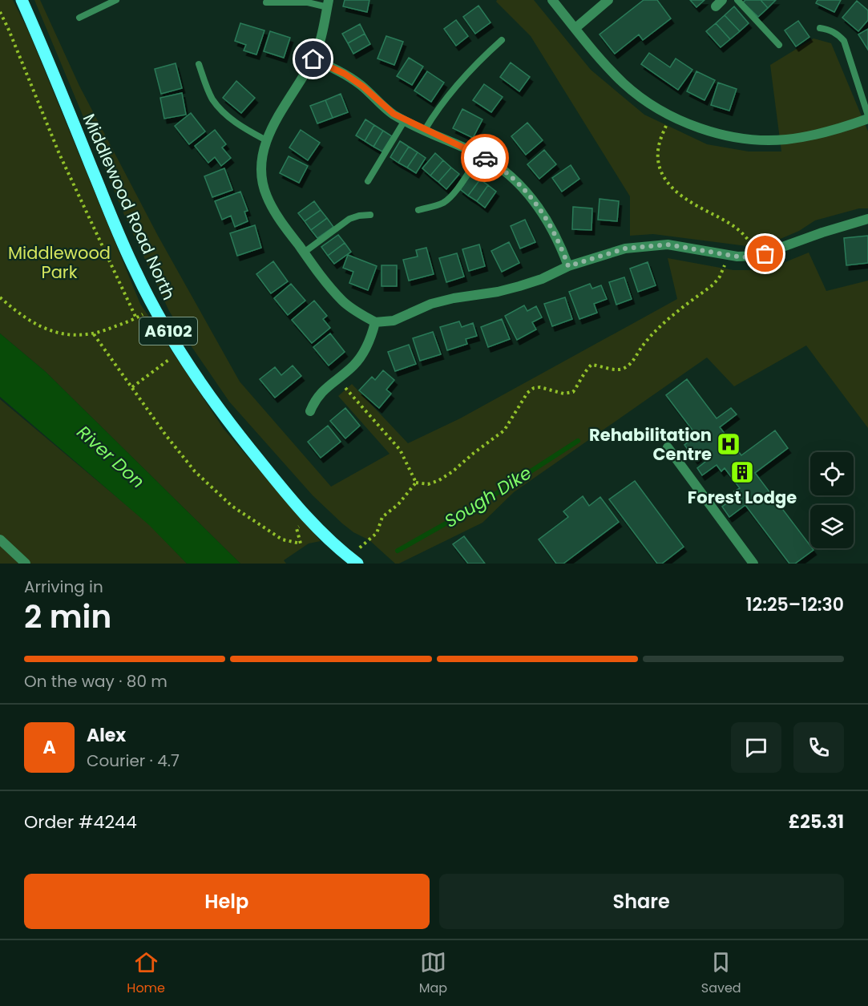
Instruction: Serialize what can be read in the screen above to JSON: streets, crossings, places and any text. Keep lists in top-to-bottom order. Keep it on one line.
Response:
{"streets":{"main road":["Middlewood Road North","A6102"]},"water":["River Don","Sough Dike"],"parks":["Middlewood Park"],"places":{"hospital":["Rehabilitation Centre"],"building":["Forest Lodge"]},"page":{"heading":["2 min","Arriving in","12:25–12:30"],"panel":["Alex","Courier · 4.7","Order #4244","£25.31"],"bar":"On the way · 80 m","round":"A","buttons":["Help","Share"],"tabs":["Home","Map","Saved"]}}
